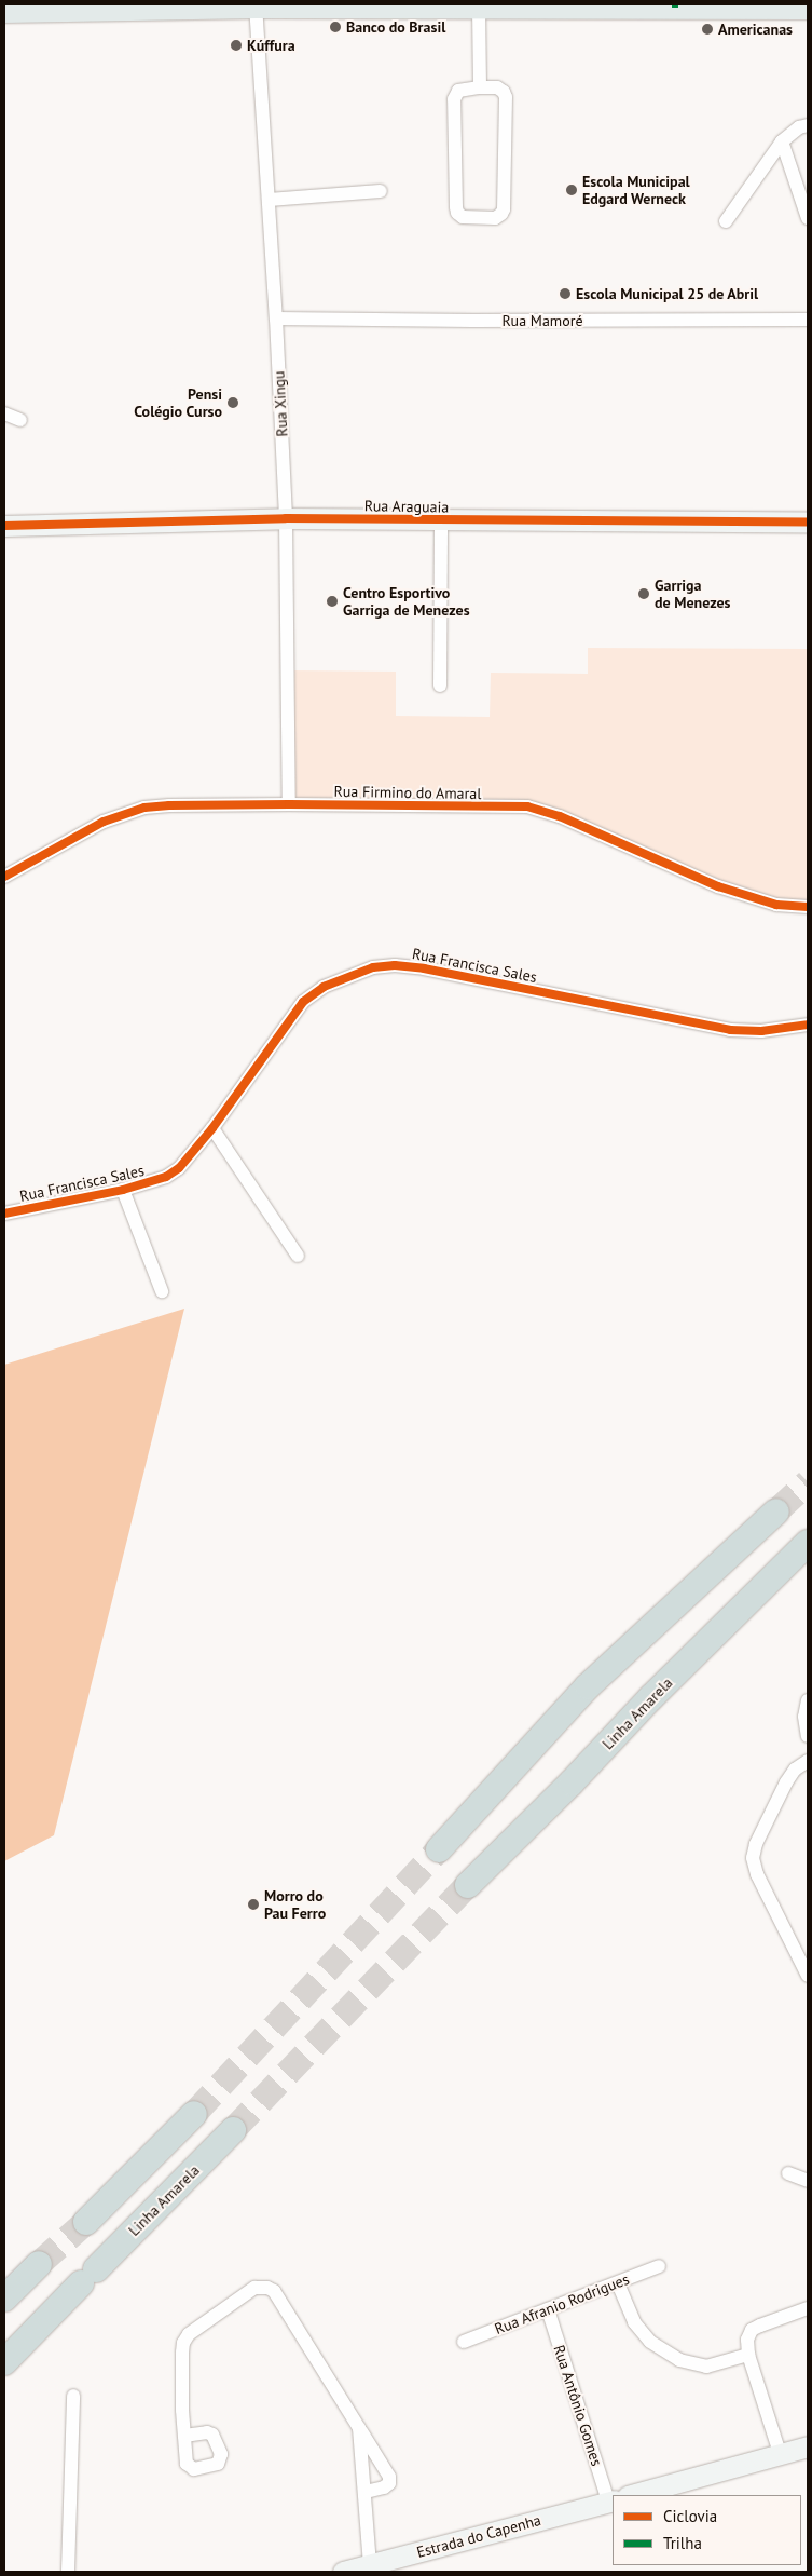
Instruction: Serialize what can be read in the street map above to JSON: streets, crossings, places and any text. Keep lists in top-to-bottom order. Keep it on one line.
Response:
{"streets":{"highway":["Linha Amarela"],"street":["Rua Mamoré","Rua Xingu","Rua Araguaia","Rua Firmino do Amaral","Rua Francisca Sales","Rua Afranio Rodrigues","Rua Antônio Gomes","Estrada do Capenha"]},"crossings":[["Rua Mamoré","Rua Xingu"],["Rua Xingu","Rua Araguaia"],["Rua Xingu","Rua Firmino do Amaral"],["Rua Afranio Rodrigues","Rua Antônio Gomes"],["Rua Antônio Gomes","Estrada do Capenha"]],"places":["Banco do Brasil","Americanas","Kúffura","Escola Municipal Edgard Werneck","Escola Municipal 25 de Abril","Pensi Colégio Curso","Garriga de Menezes","Centro Esportivo Garriga de Menezes","Morro do Pau Ferro"],"legend":["Ciclovia","Trilha"]}
